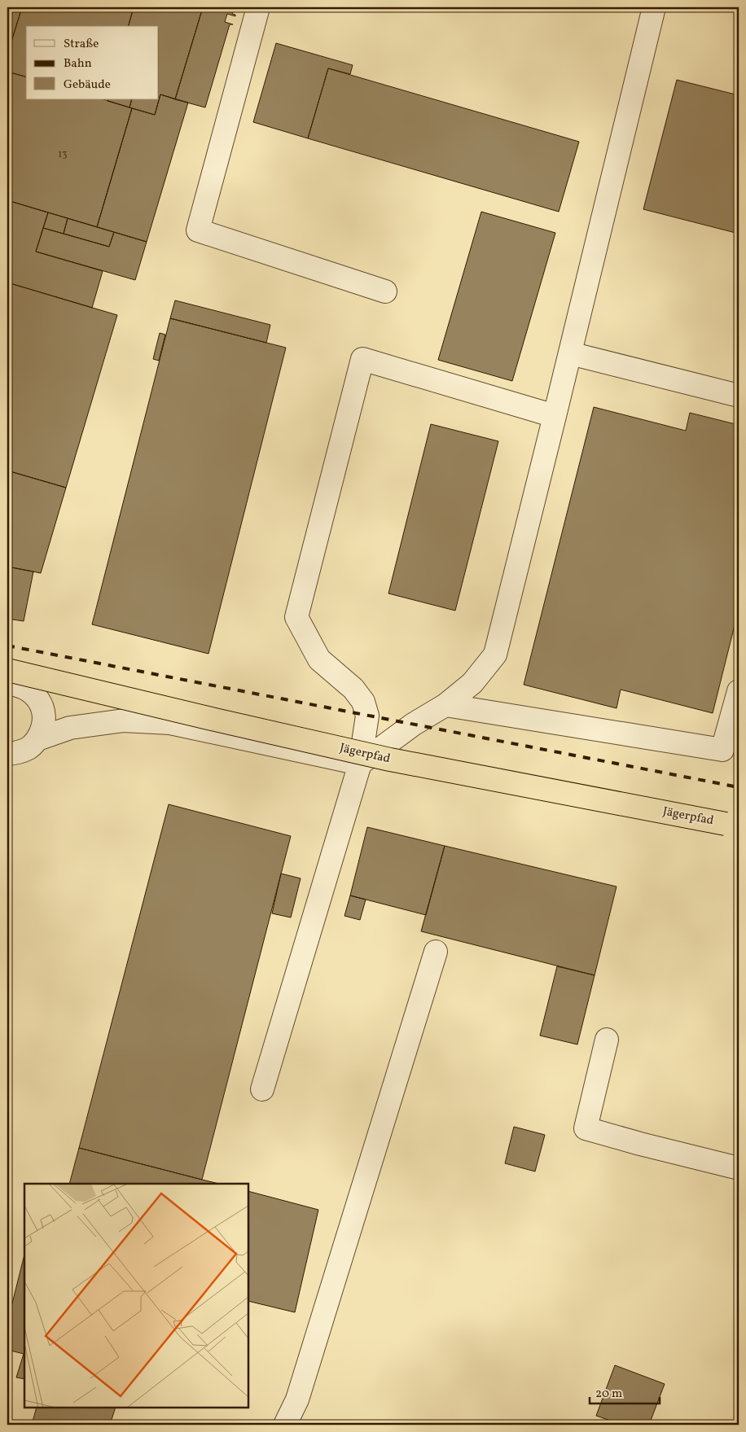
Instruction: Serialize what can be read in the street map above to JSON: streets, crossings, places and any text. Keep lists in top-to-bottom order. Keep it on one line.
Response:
{"streets":{"main road":["Jägerpfad"]},"house_numbers":["13"],"legend":["Straße","Bahn","Gebäude"],"scale_bar":"20 m"}
